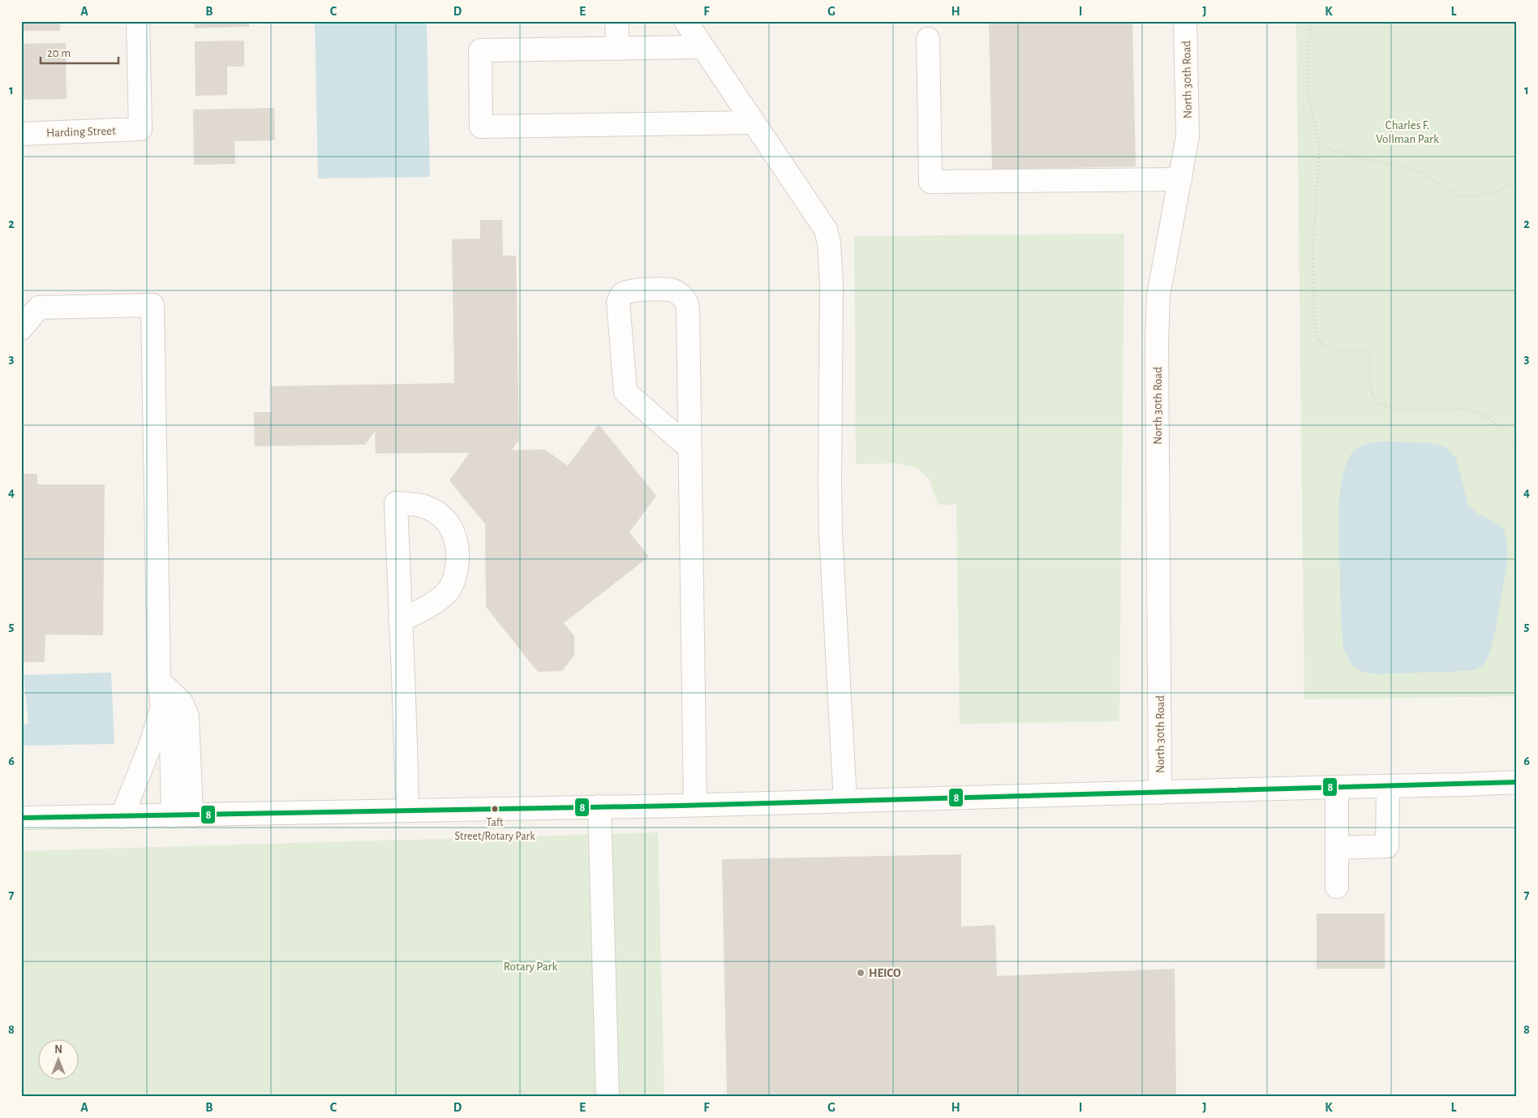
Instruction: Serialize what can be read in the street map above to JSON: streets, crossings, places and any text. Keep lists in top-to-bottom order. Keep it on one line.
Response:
{"streets":{"street":["North 30th Road","Harding Street"]},"parks":["Charles F. Vollman Park","Rotary Park"],"places":["Taft Street/Rotary Park","HEICO"],"lines":["transit line 8"],"scale_bar":"20 m","north":"top","grid":{"columns":["A","B","C","D","E","F","G","H","I","J","K","L"],"rows":["1","2","3","4","5","6","7","8"]}}
